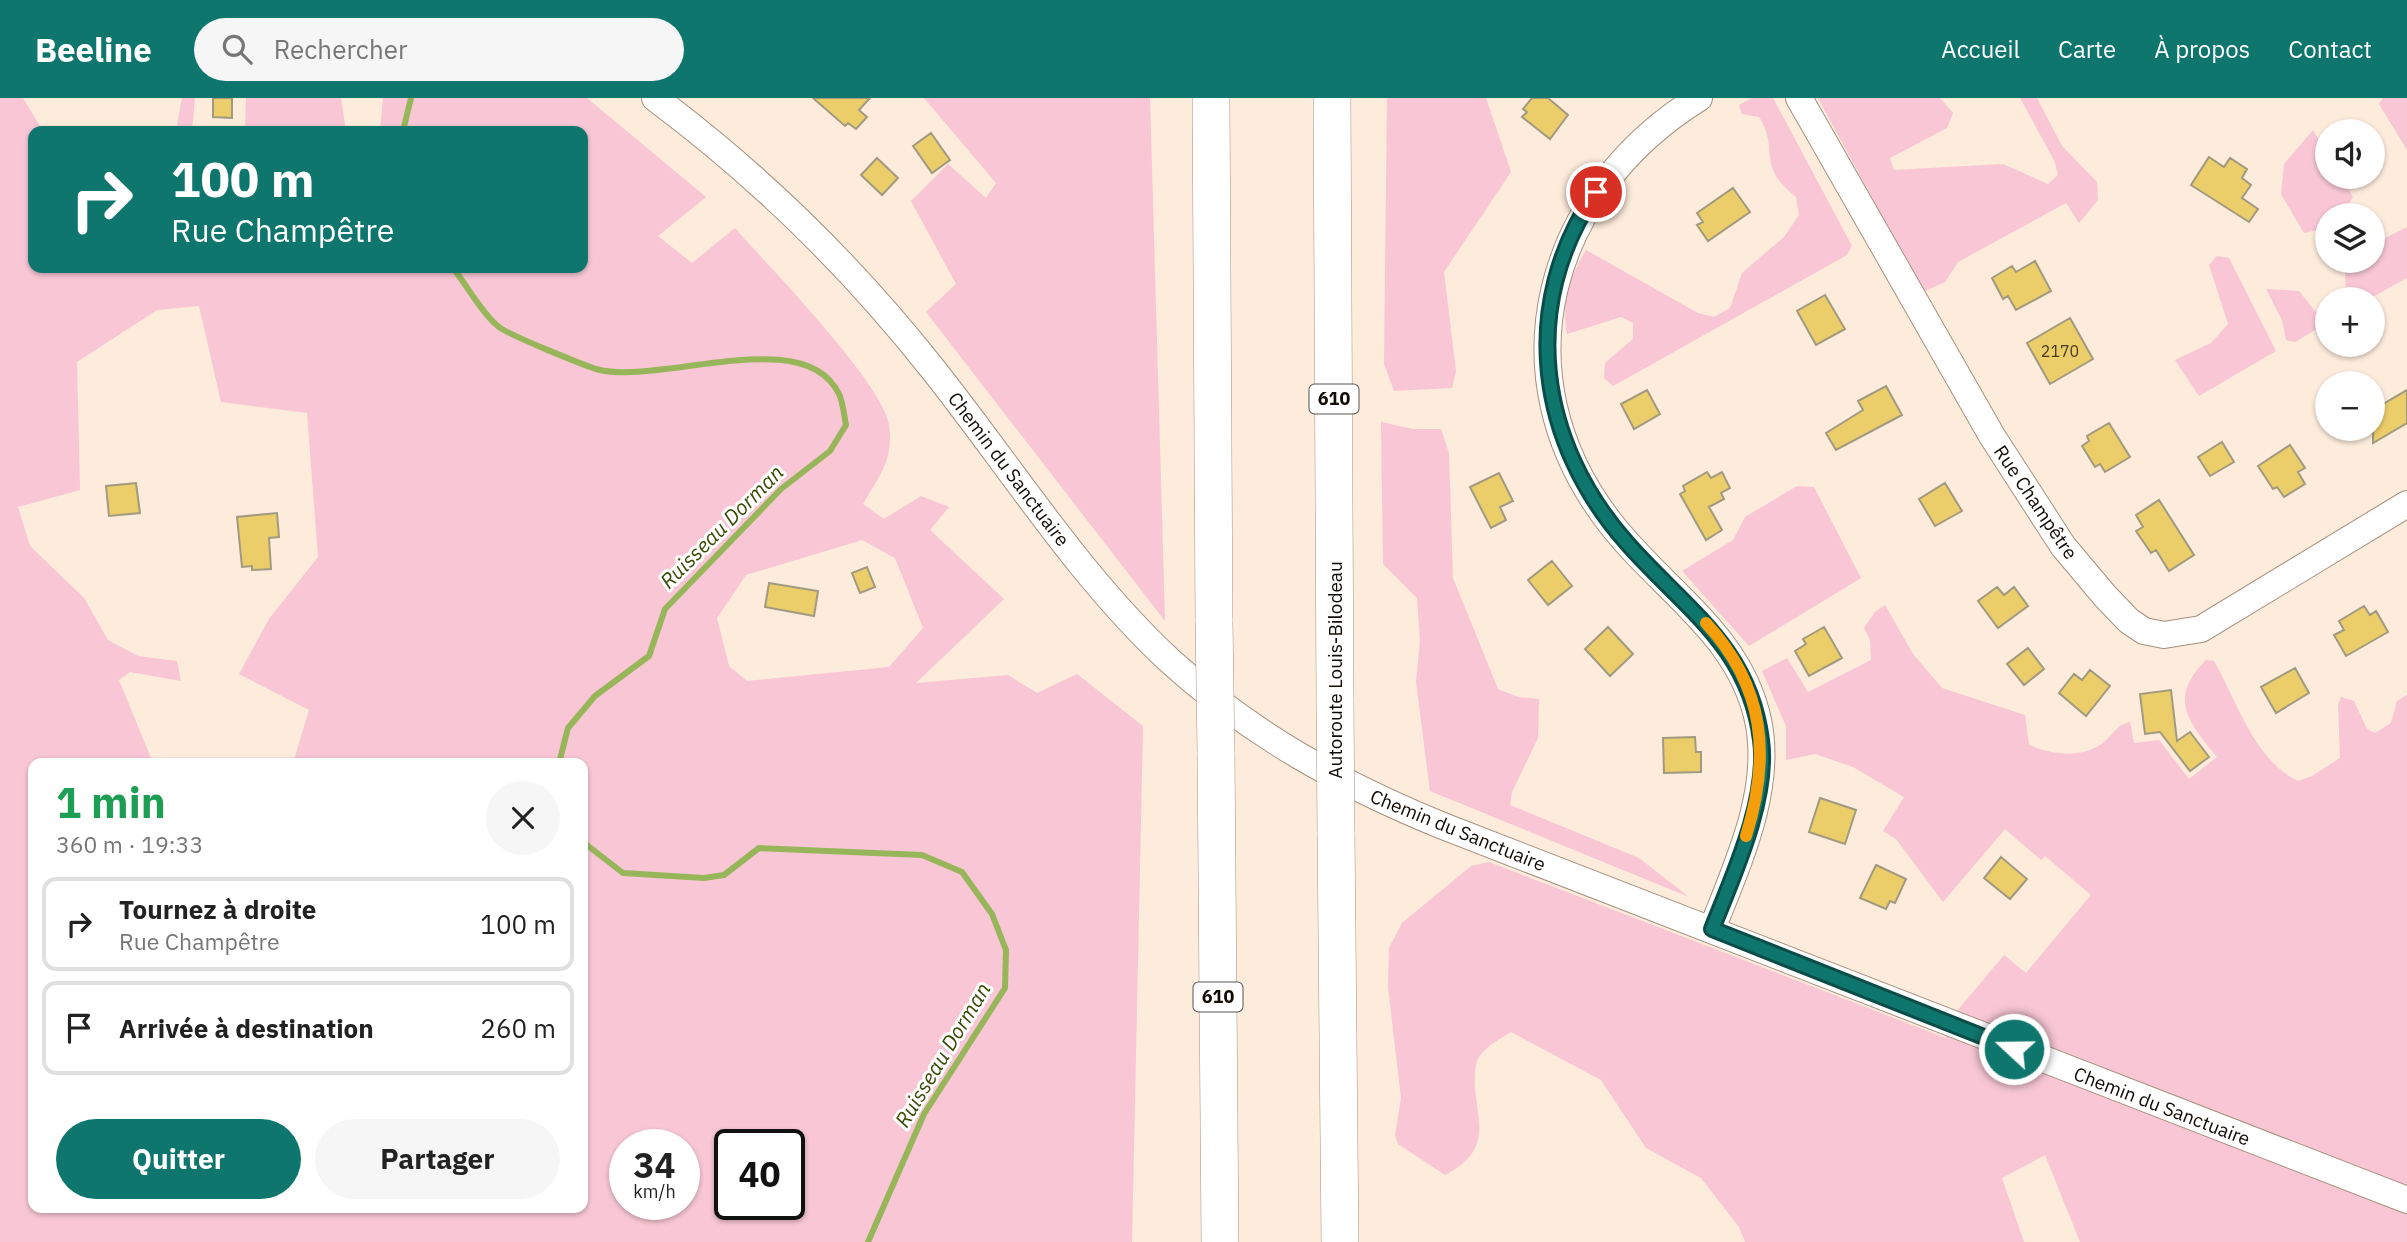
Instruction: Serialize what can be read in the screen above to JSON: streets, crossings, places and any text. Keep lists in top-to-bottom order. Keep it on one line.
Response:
{"streets":{"highway":["610","Autoroute Louis-Bilodeau"],"street":["Chemin du Sanctuaire","Rue Champêtre"]},"water":["Ruisseau Dorman"],"house_numbers":["2170"],"page":{"header":"Beeline","search":"Rechercher","nav":["Accueil","Carte","À propos","Contact"],"map_buttons":["+","−"],"turn":["100 m","Rue Champêtre"],"heading":["1 min","360 m · 19:33"],"list":[{"name":"Tournez à droite","note":"Rue Champêtre","value":"100 m"},{"name":"Arrivée à destination","value":"260 m"}],"buttons":["Quitter","Partager"],"speed":"34 km/h","limit":"40"}}
